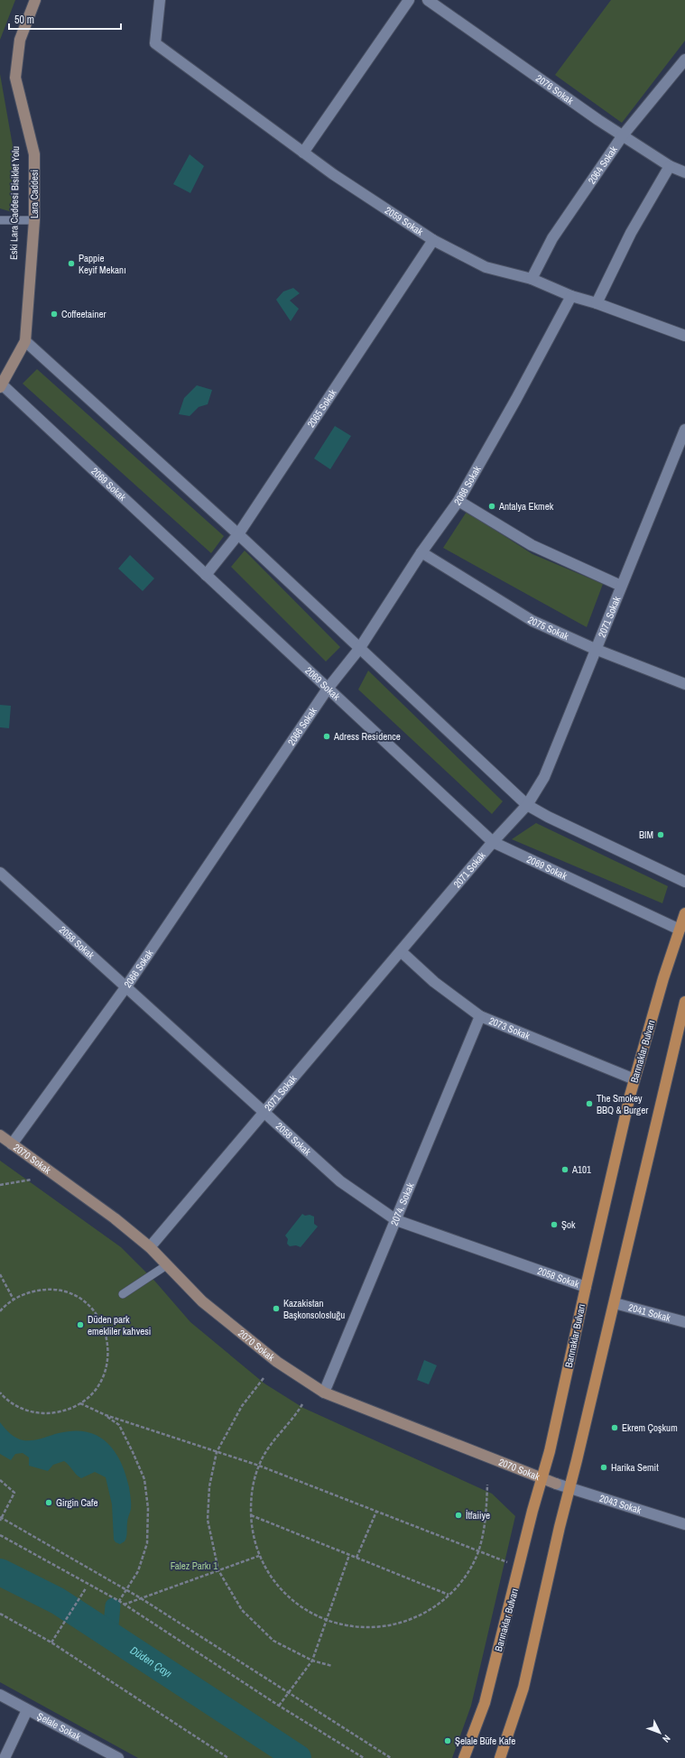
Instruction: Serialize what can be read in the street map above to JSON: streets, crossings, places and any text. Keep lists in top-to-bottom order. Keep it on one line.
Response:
{"streets":{"main road":["Barınaklar Bulvarı"],"street":["2076 Sokak","2064 Sokak","Lara Caddesi","2059 Sokak","2065 Sokak","2069 Sokak","2066 Sokak","2071 Sokak","2075 Sokak","2058 Sokak","2073 Sokak","2070 Sokak","2074. Sokak","2041 Sokak","2043 Sokak","Şelale Sokak"]},"crossings":[["2076 Sokak","2064 Sokak"],["2064 Sokak","2059 Sokak"],["Lara Caddesi","2069 Sokak"],["2059 Sokak","2065 Sokak"],["2059 Sokak","2066 Sokak"],["2065 Sokak","2069 Sokak"],["2069 Sokak","2066 Sokak"],["2069 Sokak","2071 Sokak"],["2069 Sokak","Barınaklar Bulvarı"],["2066 Sokak","2075 Sokak"],["2066 Sokak","2058 Sokak"],["2066 Sokak","2070 Sokak"],["2071 Sokak","2075 Sokak"],["2071 Sokak","2058 Sokak"],["2071 Sokak","2073 Sokak"],["2071 Sokak","2070 Sokak"],["2058 Sokak","Barınaklar Bulvarı"],["2058 Sokak","2074. Sokak"],["2073 Sokak","Barınaklar Bulvarı"],["2073 Sokak","2074. Sokak"],["Barınaklar Bulvarı","2070 Sokak"],["2070 Sokak","2074. Sokak"],["2070 Sokak","2043 Sokak"]],"water":["Düden Çayı"],"parks":["Falez Parkı 1"],"places":["Pappie Keyif Mekanı","Coffeetainer","Antalya Ekmek","Adress Residence","BIM","The Smokey BBQ & Burger","A101","Şok","Kazakistan Başkonsolosluğu","Düden park emekliler kahvesi","Ekrem Çoşkum","Harika Semit","Girgin Cafe","İtfaiiye","Şelale Büfe Kafe"],"scale_bar":"50 m","north":"bottom right"}
